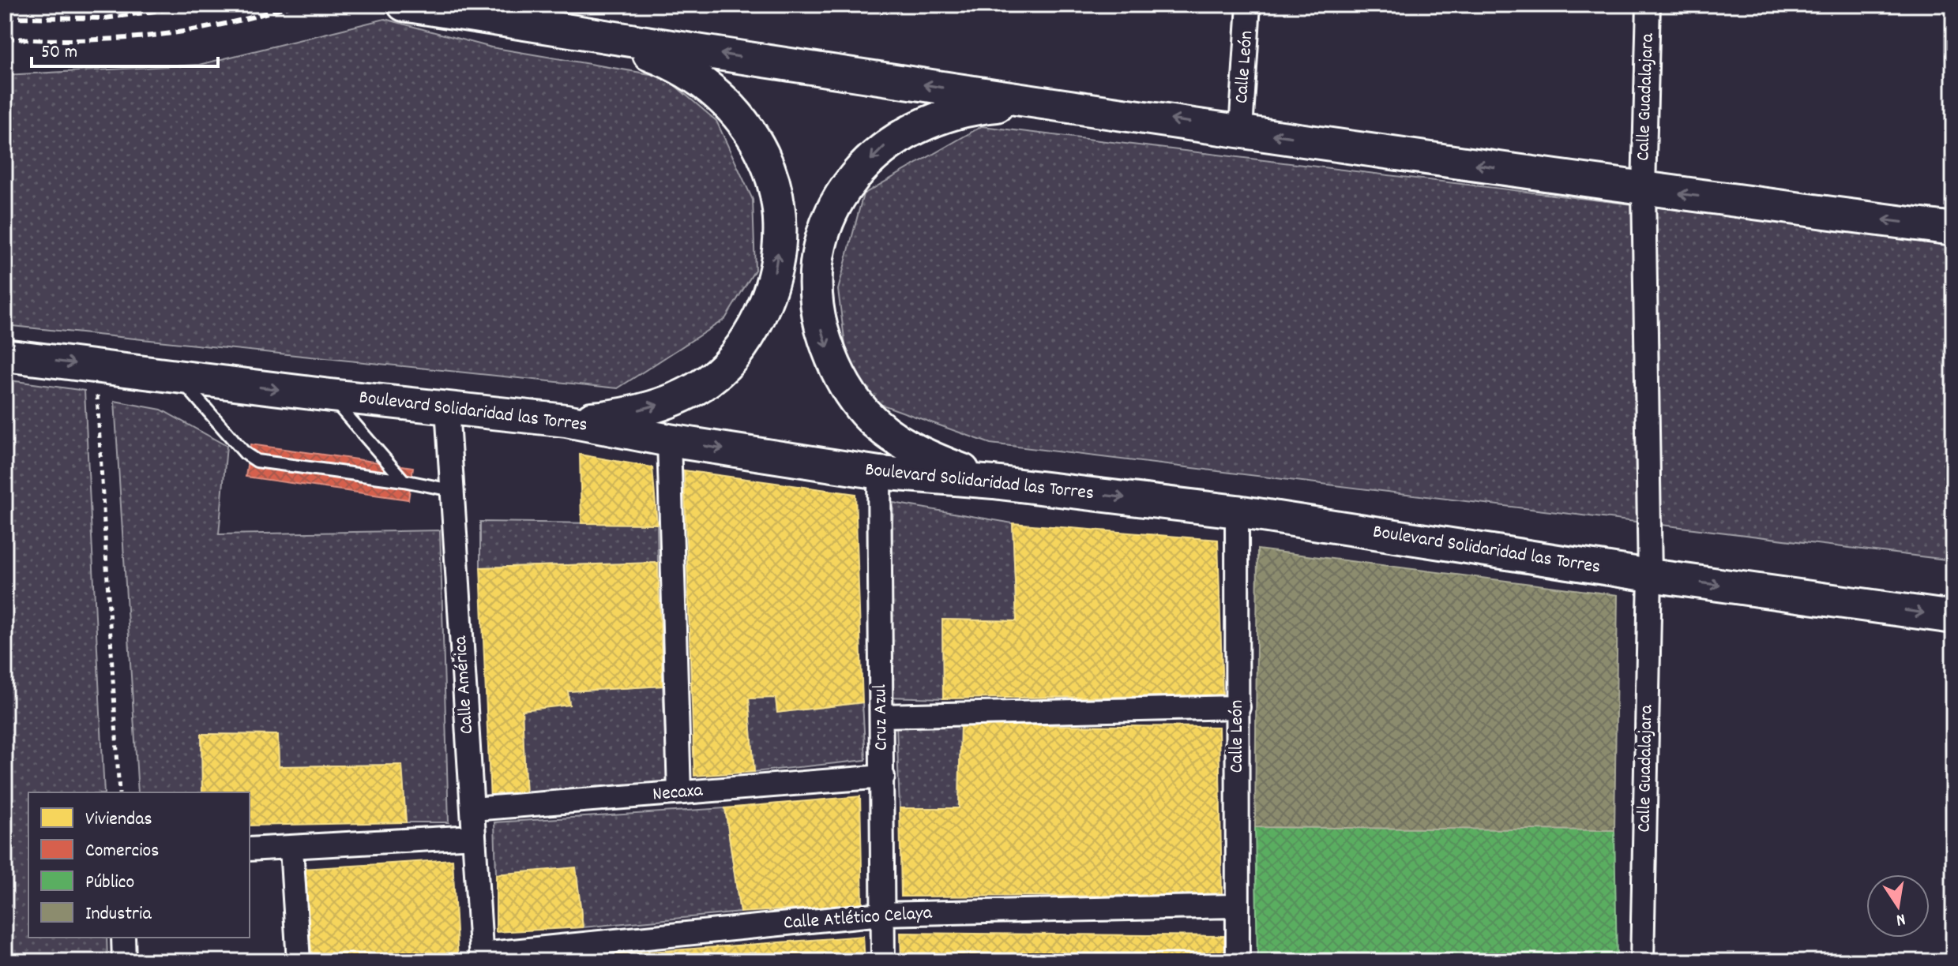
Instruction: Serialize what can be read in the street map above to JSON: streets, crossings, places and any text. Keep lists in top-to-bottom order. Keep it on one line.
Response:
{"streets":{"main road":["Boulevard Solidaridad las Torres"],"street":["Calle León","Calle Guadalajara","Calle América","Cruz Azul","Necaxa","Calle Atlético Celaya"]},"crossings":[["Calle León","Boulevard Solidaridad las Torres"],["Calle León","Calle Atlético Celaya"],["Calle Guadalajara","Boulevard Solidaridad las Torres"],["Boulevard Solidaridad las Torres","Calle América"],["Boulevard Solidaridad las Torres","Cruz Azul"],["Calle América","Necaxa"],["Calle América","Calle Atlético Celaya"],["Cruz Azul","Necaxa"],["Cruz Azul","Calle Atlético Celaya"]],"one_way":["Boulevard Solidaridad las Torres"],"legend":["Viviendas","Comercios","Público","Industria"],"scale_bar":"50 m","north":"bottom"}
